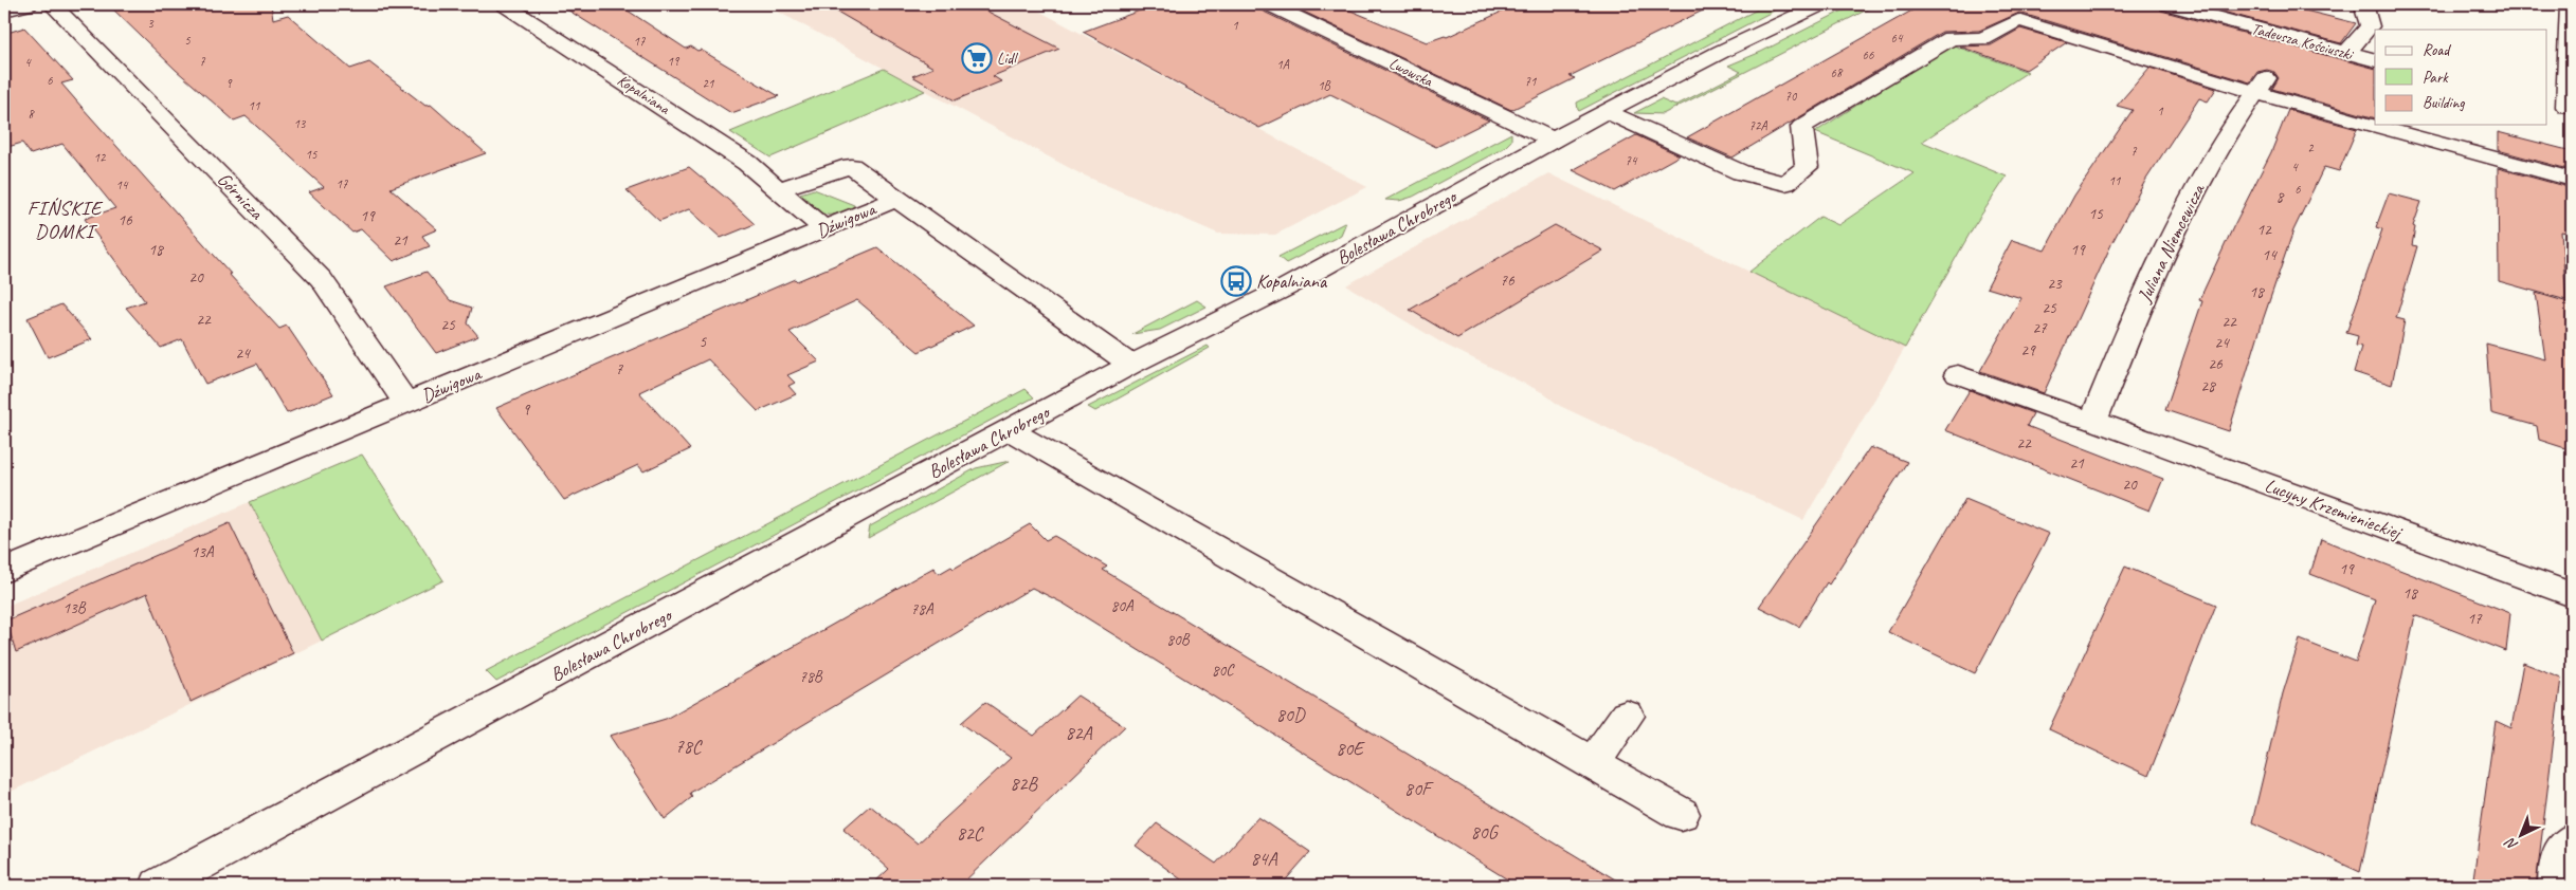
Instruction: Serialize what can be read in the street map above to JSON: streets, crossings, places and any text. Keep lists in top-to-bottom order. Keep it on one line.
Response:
{"streets":{"street":["Tadeusza Kościuszki","Lwowska","Kopalniana","Górnicza","Dźwigowa","Bolesława Chrobrego","Juliana Niemcewicza","Lucyny Krzemienieckiej"]},"crossings":[["Tadeusza Kościuszki","Juliana Niemcewicza"],["Lwowska","Bolesława Chrobrego"],["Kopalniana","Dźwigowa"],["Górnicza","Dźwigowa"],["Juliana Niemcewicza","Lucyny Krzemienieckiej"]],"districts":["FIŃSKIE DOMKI"],"places":{"supermarket":["Lidl"],"bus stop":["Kopalniana"]},"house_numbers":["3","1","64","5","17","66","7","19","4","1A","68","6","71","9","21","1B","70","11","1","8","13","72A","2","7","15","12","74","4","11","17","14","6","8","15","19","16","12","21","18","19","14","20","76","23","18","25","22","22","25","27","5","24","29","24","26","7","28","9","22","21","20","13A","19","18","80A","13B","78A","17","80B","80C","78B","80D","82A","78C","80E","82B","80F","80G","82C","84A"],"legend":["Road","Park","Building"],"north":"bottom left"}
